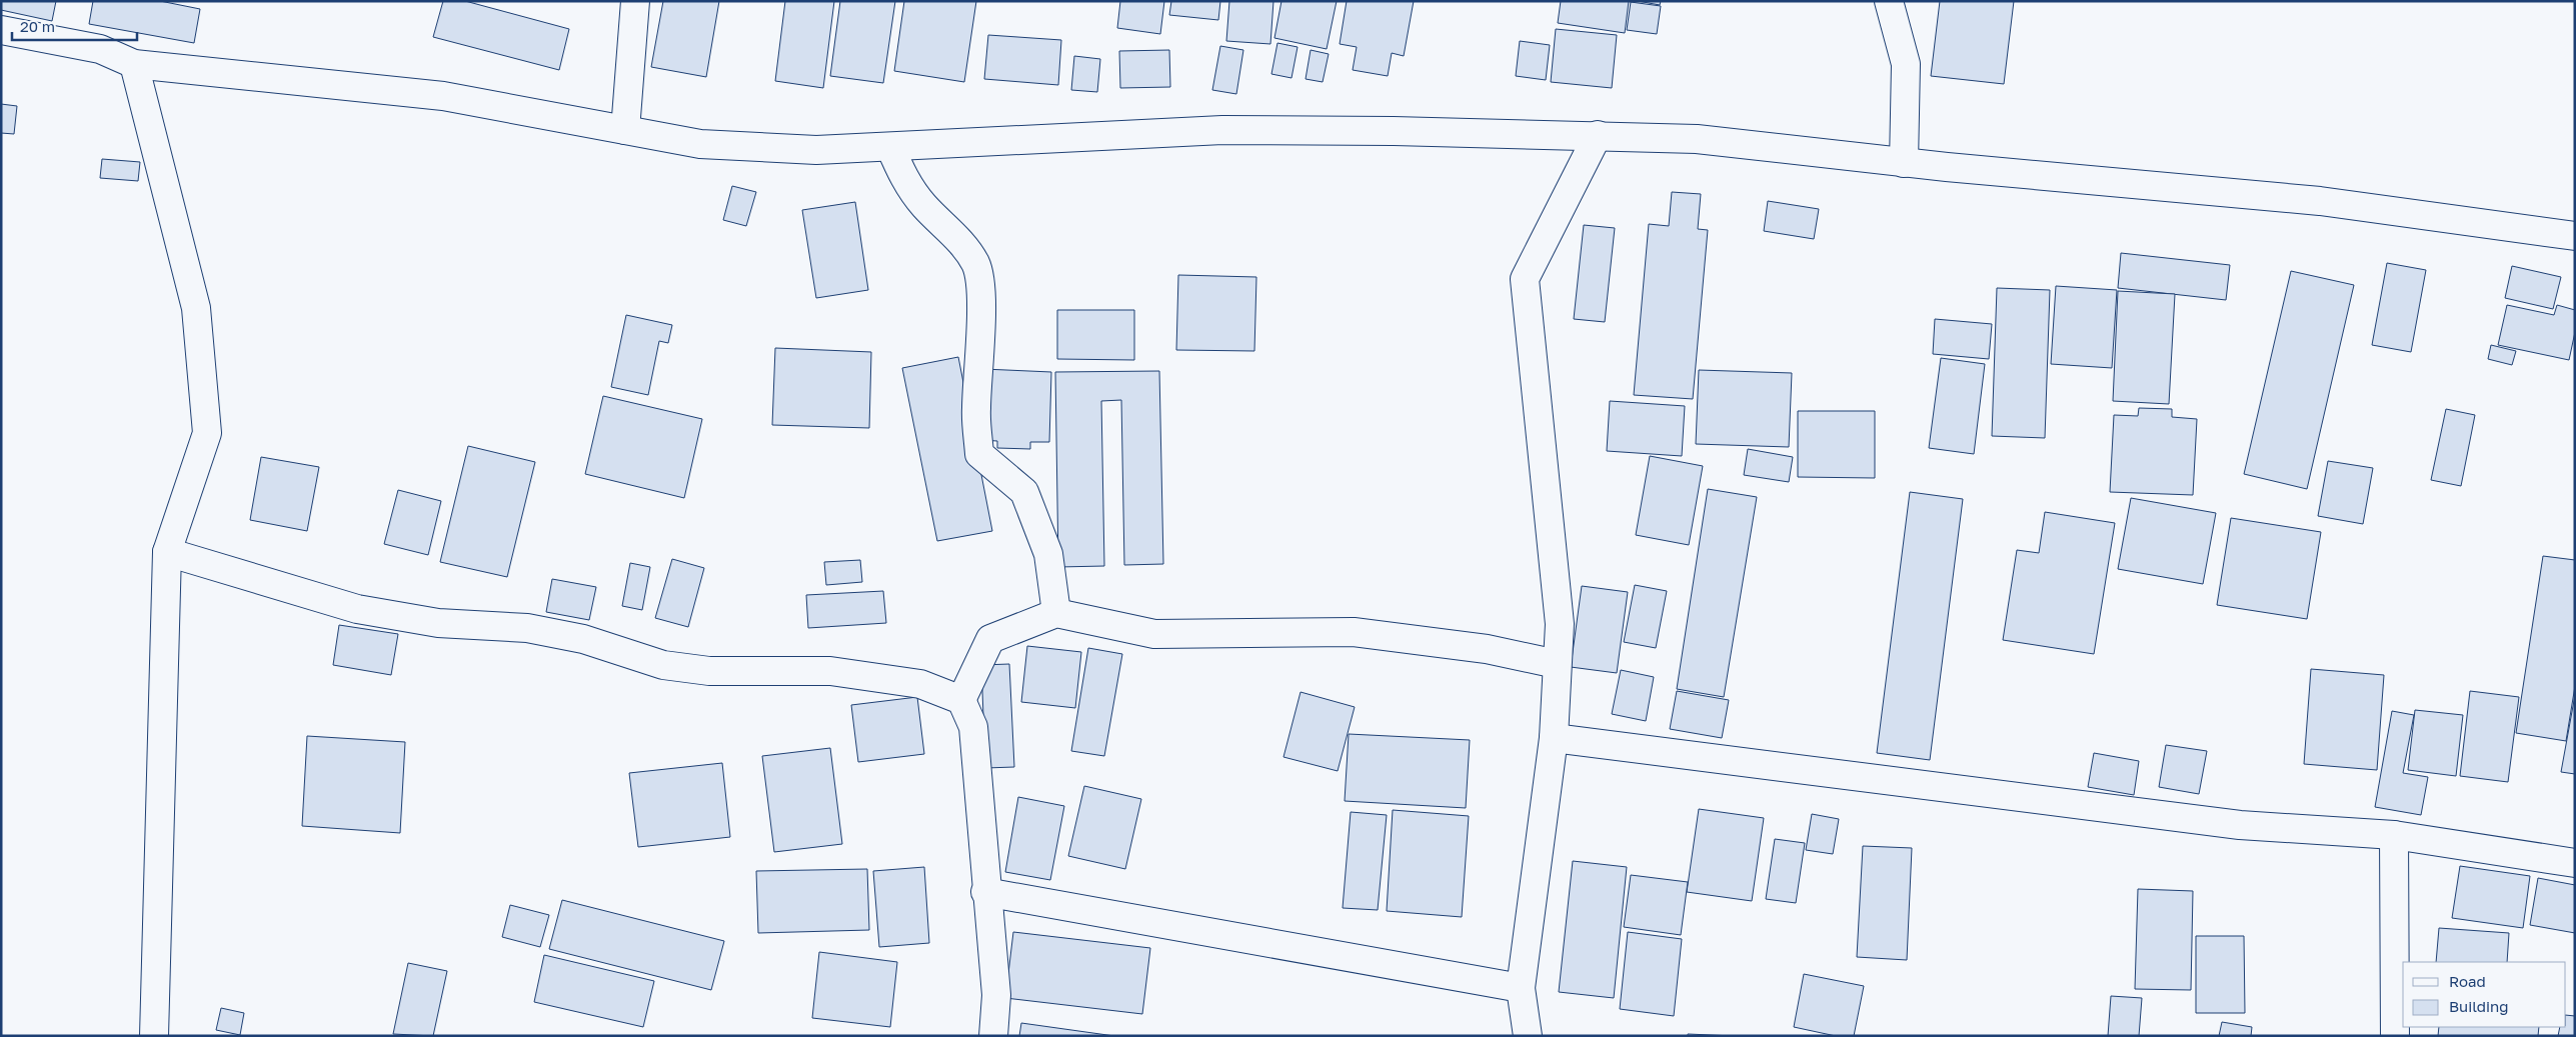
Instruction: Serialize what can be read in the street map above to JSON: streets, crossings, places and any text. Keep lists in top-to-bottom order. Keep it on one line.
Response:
{"legend":["Road","Building"],"scale_bar":"20 m"}
